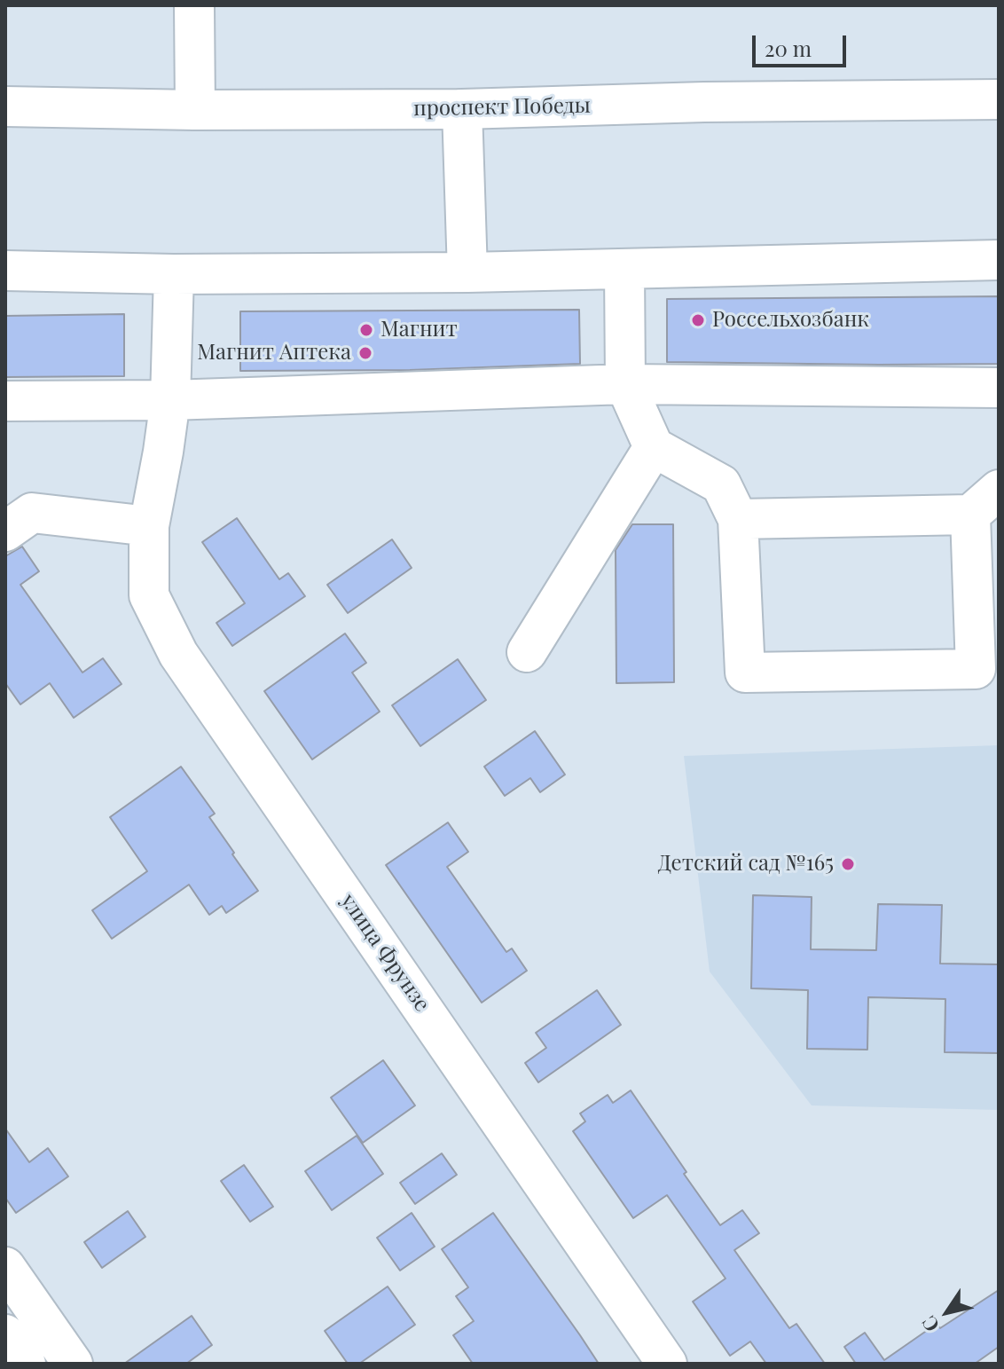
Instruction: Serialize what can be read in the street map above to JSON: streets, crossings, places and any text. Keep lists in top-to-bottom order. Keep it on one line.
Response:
{"streets":{"street":["проспект Победы","улица Фрунзе"]},"places":["Россельхозбанк","Магнит","Магнит Аптека","Детский сад №165"],"scale_bar":"20 m","north":"bottom left"}
